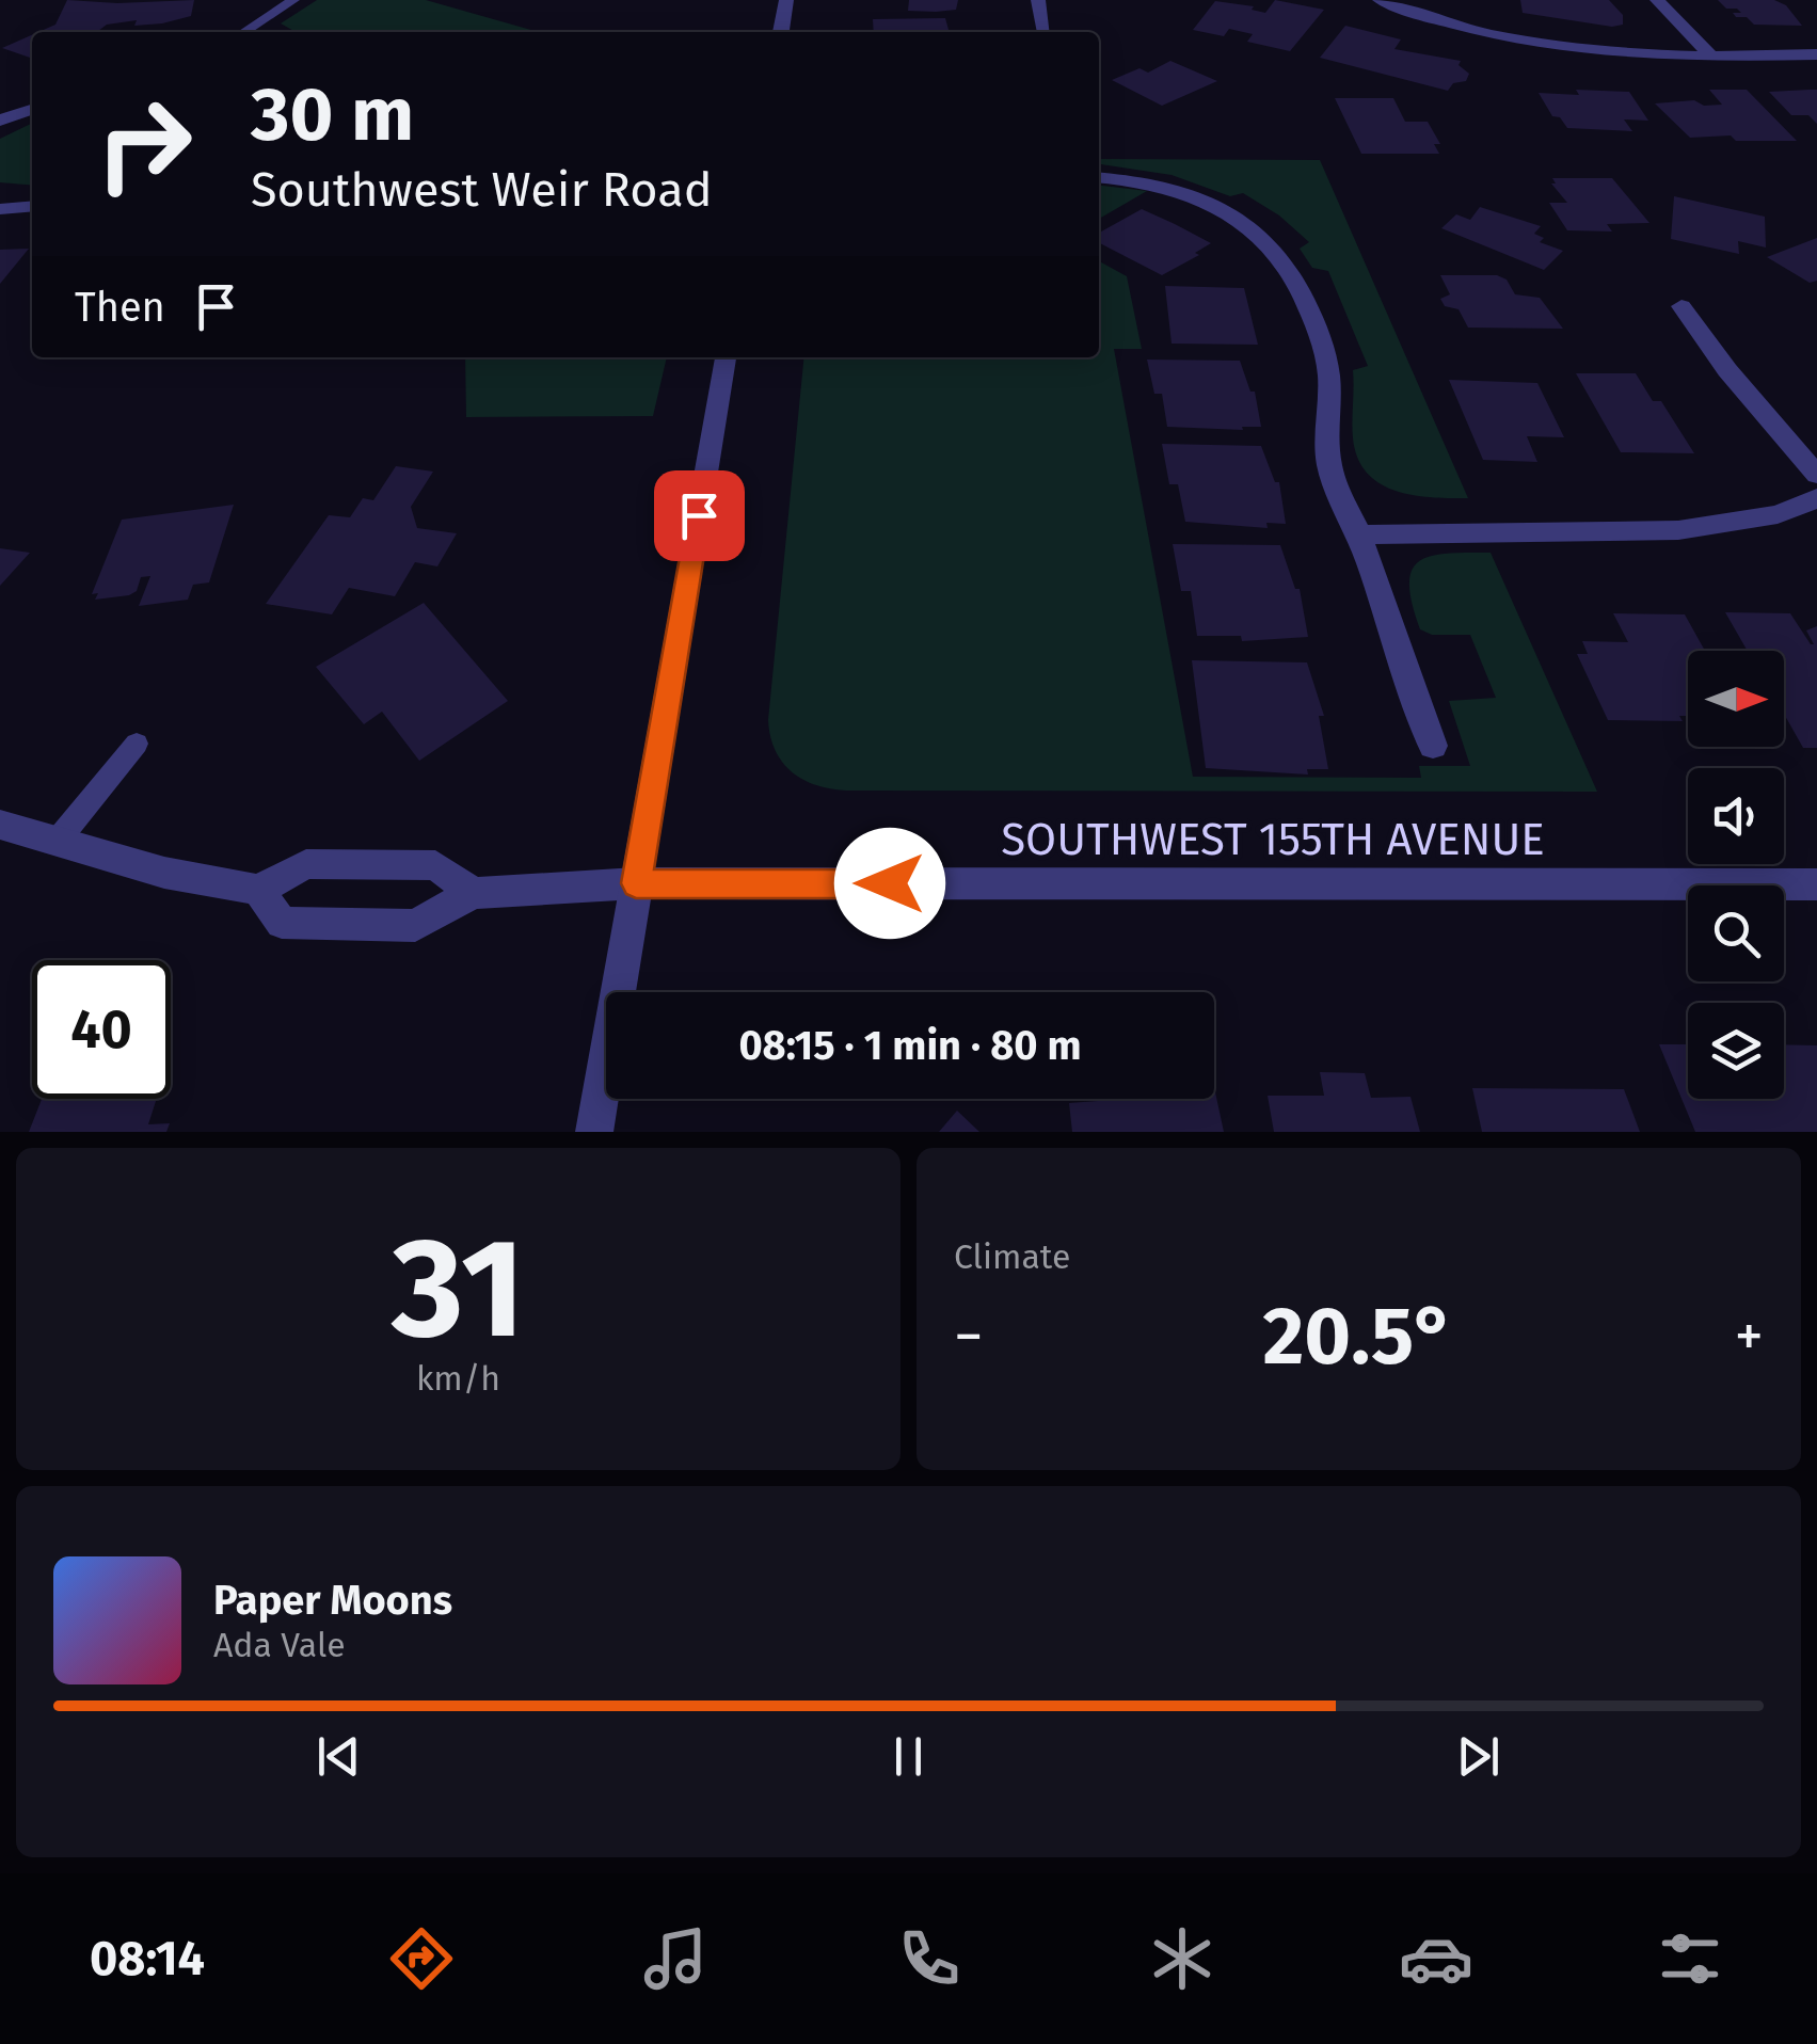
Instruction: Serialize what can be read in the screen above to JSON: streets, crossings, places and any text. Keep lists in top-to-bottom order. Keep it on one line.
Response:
{"streets":{"street":["SOUTHWEST 155TH AVENUE"]},"north":"right","page":{"turn":["30 m","Southwest Weir Road"],"then":"Then","limit":"40","trip":"08:15 · 1 min · 80 m","tile":[["31","km/h"],"Climate"],"heat":["−","20.5°","+"],"song":["Paper Moons","Ada Vale"],"tabs":"08:14"}}
